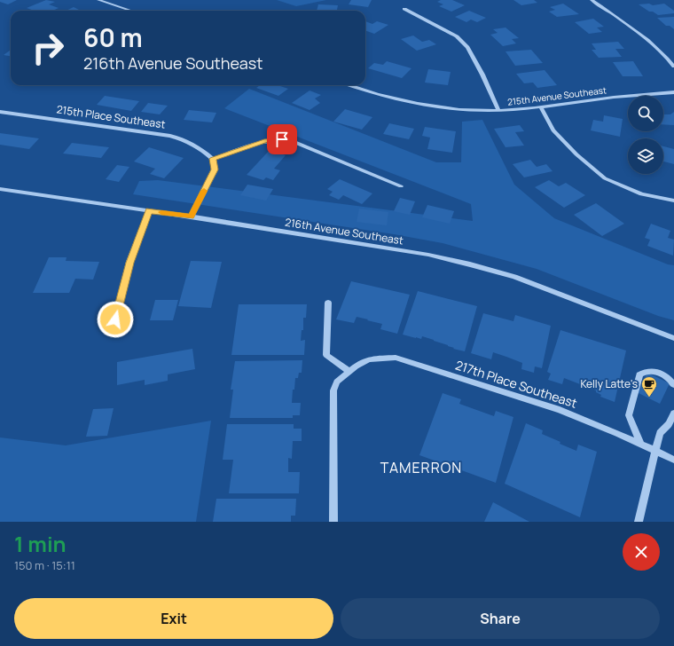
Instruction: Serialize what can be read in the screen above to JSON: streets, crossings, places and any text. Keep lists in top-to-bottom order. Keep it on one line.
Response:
{"streets":{"street":["215th Avenue Southeast","215th Place Southeast","216th Avenue Southeast","217th Place Southeast"]},"districts":["TAMERRON"],"places":{"cafe":["Kelly Latte's"]},"page":{"turn":["60 m","216th Avenue Southeast"],"heading":["1 min","150 m · 15:11"],"buttons":["Exit","Share"]}}
